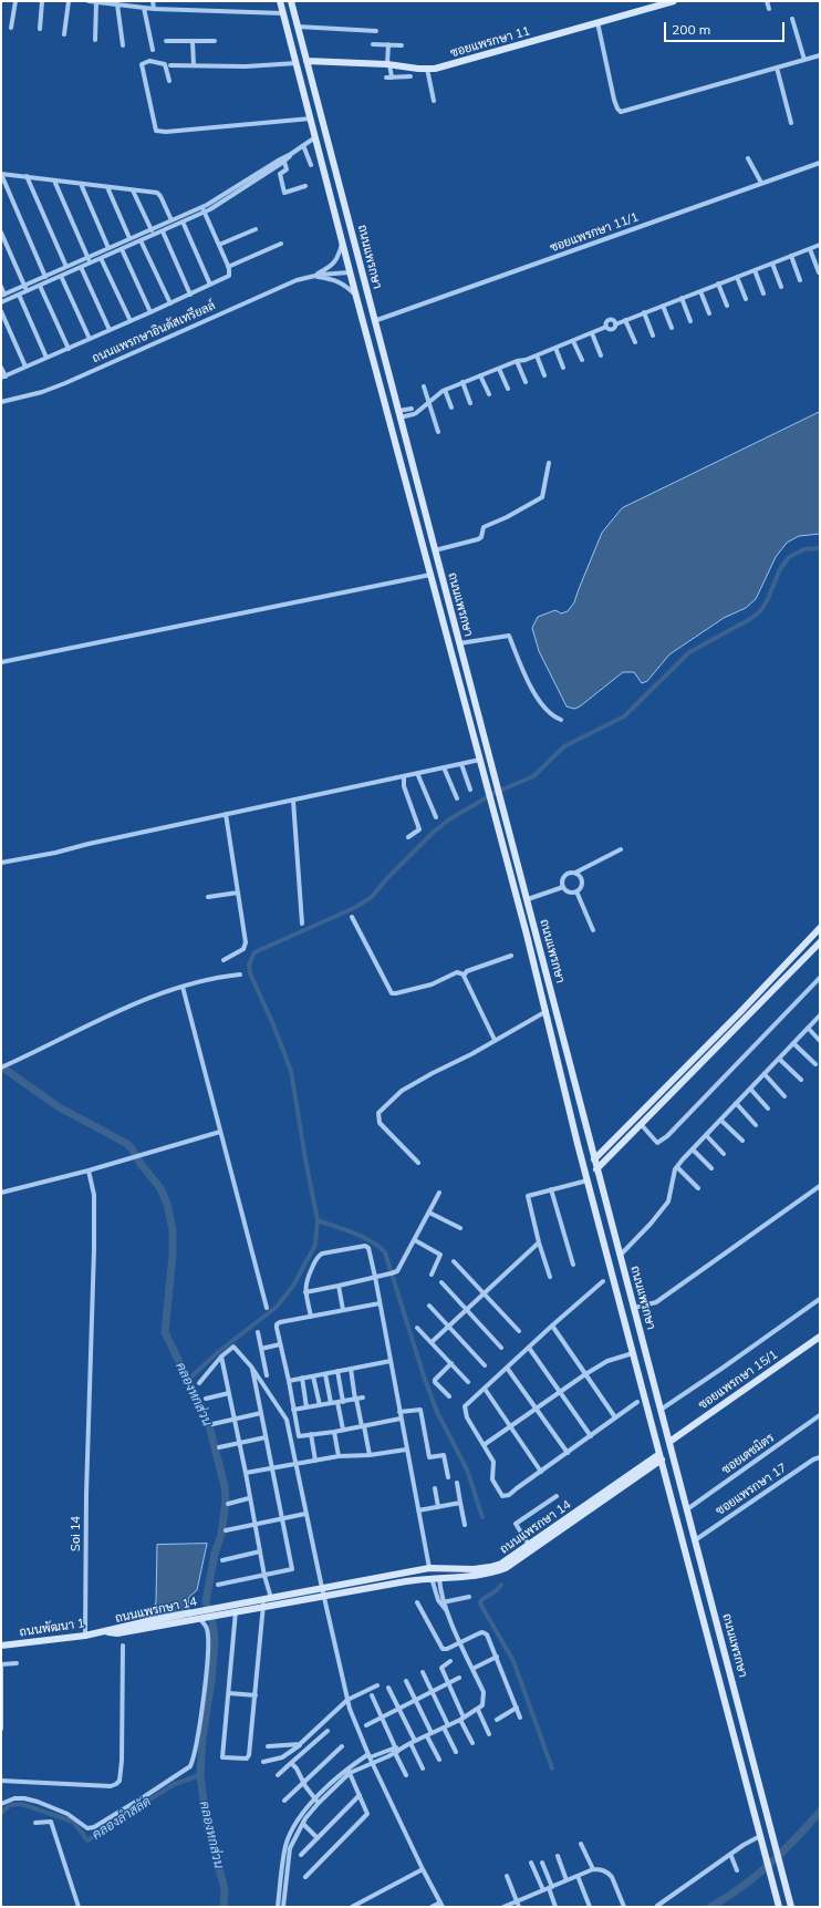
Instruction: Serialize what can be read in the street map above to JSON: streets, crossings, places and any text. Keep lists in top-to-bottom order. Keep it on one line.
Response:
{"streets":{"main road":["ซอยแพรกษา 11","ถนนแพรกษา","ซอยแพรกษา 15/1","ถนนแพรกษา 14","ถนนพัฒนา 1"],"street":["ซอยแพรกษา 11/1","ถนนแพรกษาอินดัสเทรียลล์","ซอยเดชมิตร","ซอยแพรกษา 17","Soi 14"]},"crossings":[["ซอยแพรกษา 11","ถนนแพรกษา"],["ซอยแพรกษา 11/1","ถนนแพรกษา"],["ถนนแพรกษา","ถนนแพรกษาอินดัสเทรียลล์"],["ถนนแพรกษา","ซอยแพรกษา 15/1"],["ถนนแพรกษา","ซอยเดชมิตร"],["ถนนแพรกษา","ซอยแพรกษา 17"],["ถนนแพรกษา","ถนนแพรกษา 14"],["ถนนแพรกษา 14","ถนนพัฒนา 1"],["Soi 14","ถนนพัฒนา 1"]],"water":["คลองหกส่วน","คลองลำสลัด"],"scale_bar":"200 m"}
